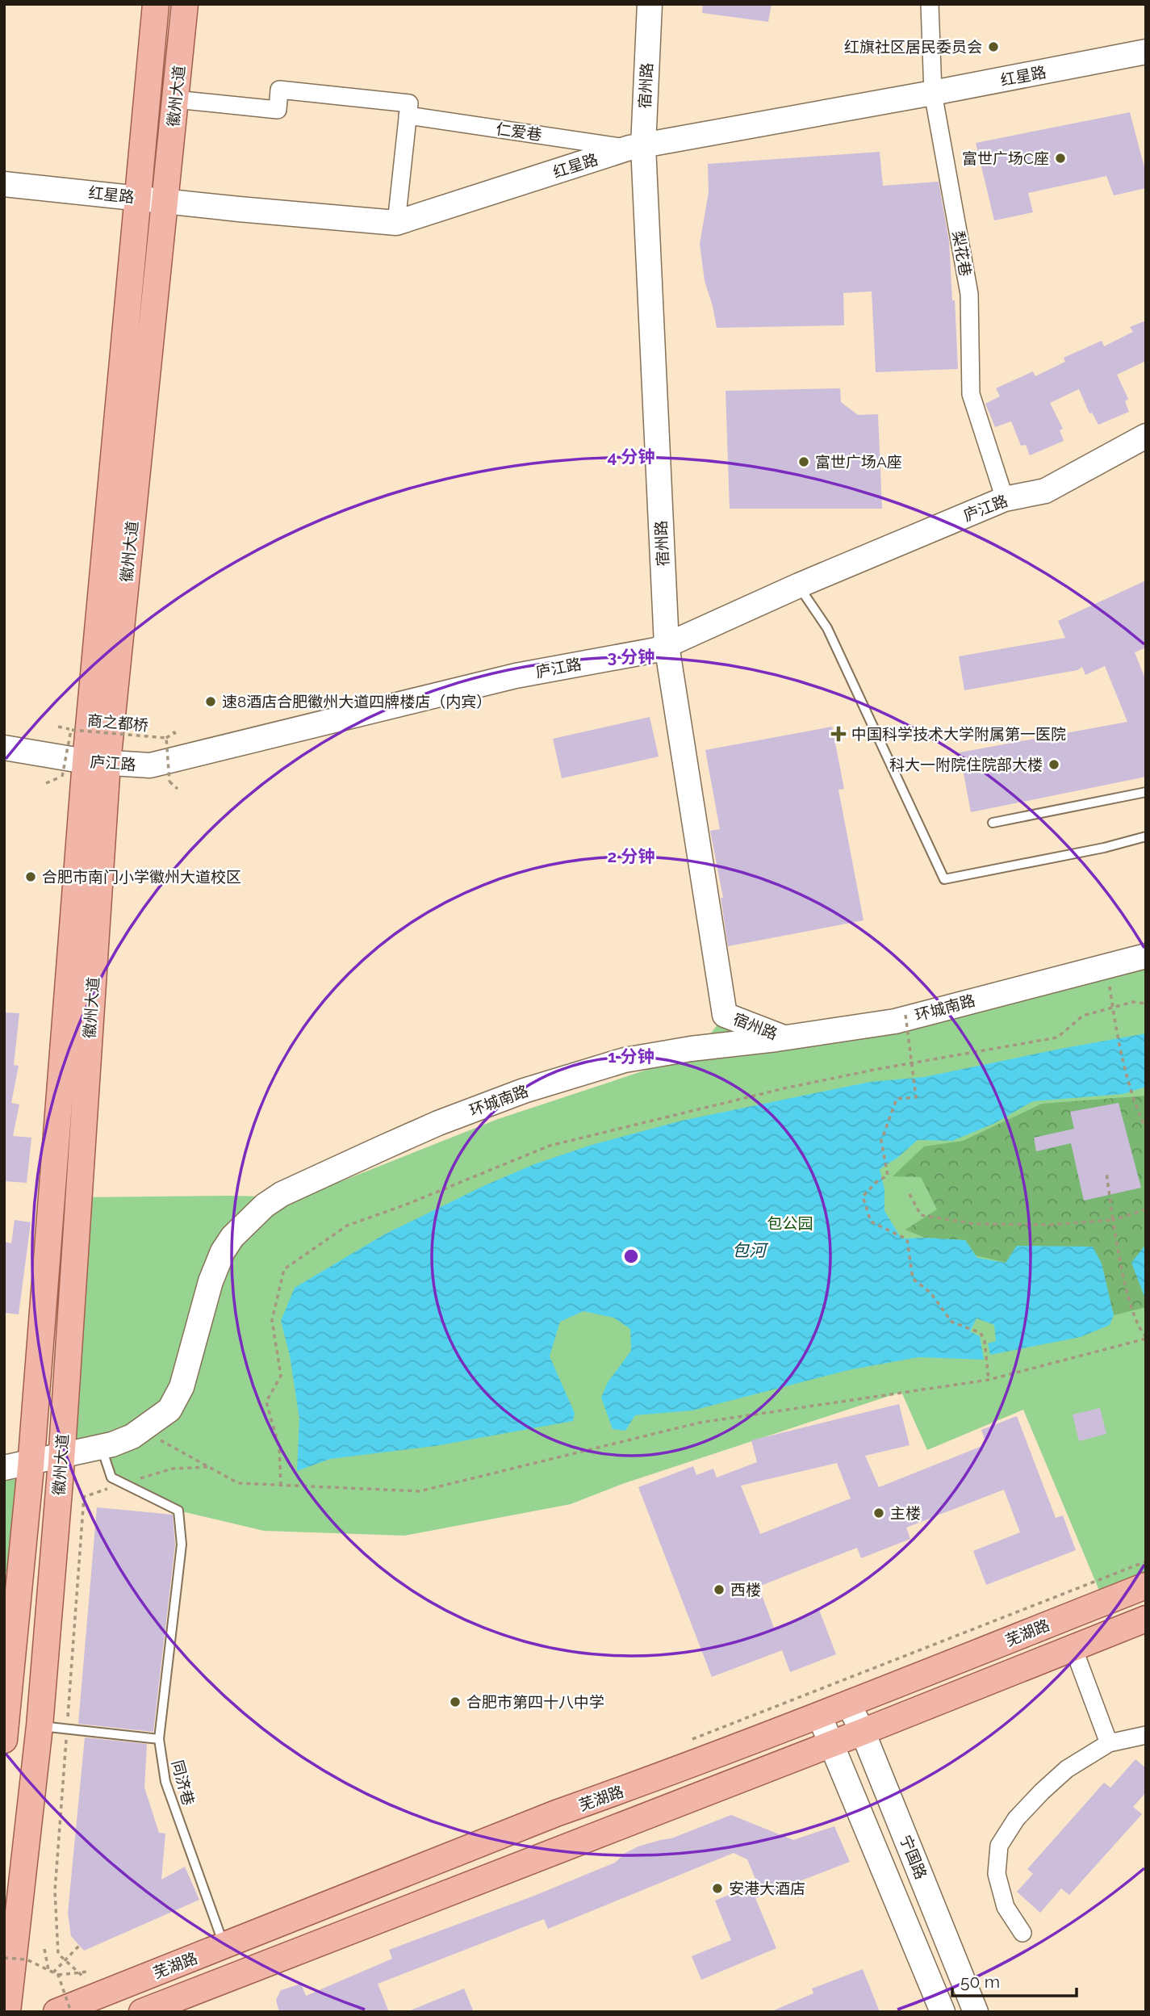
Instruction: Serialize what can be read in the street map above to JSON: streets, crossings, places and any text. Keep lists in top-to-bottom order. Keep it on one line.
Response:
{"streets":{"main road":["徽州大道","芜湖路"],"street":["红星路","宿州路","仁爱巷","梨花巷","庐江路","环城南路","宁国路"],"lane":["同济巷"],"path":["商之都桥"]},"crossings":[["红星路","宿州路"],["红星路","徽州大道"],["红星路","仁爱巷"],["红星路","梨花巷"],["宿州路","仁爱巷"],["宿州路","庐江路"],["宿州路","环城南路"],["徽州大道","庐江路"],["徽州大道","环城南路"],["梨花巷","庐江路"],["芜湖路","同济巷"],["芜湖路","宁国路"]],"water":["包河"],"parks":["包公园"],"places":{"other":["红旗社区居民委员会","富世广场C座","富世广场A座","速8酒店合肥徽州大道四牌楼店（内宾）","科大一附院住院部大楼","合肥市南门小学徽州大道校区","主楼","西楼","合肥市第四十八中学","安港大酒店"],"health":["中国科学技术大学附属第一医院"]},"scale_bar":"50 m","rings":["4 分钟","3 分钟","2 分钟","1 分钟"]}
